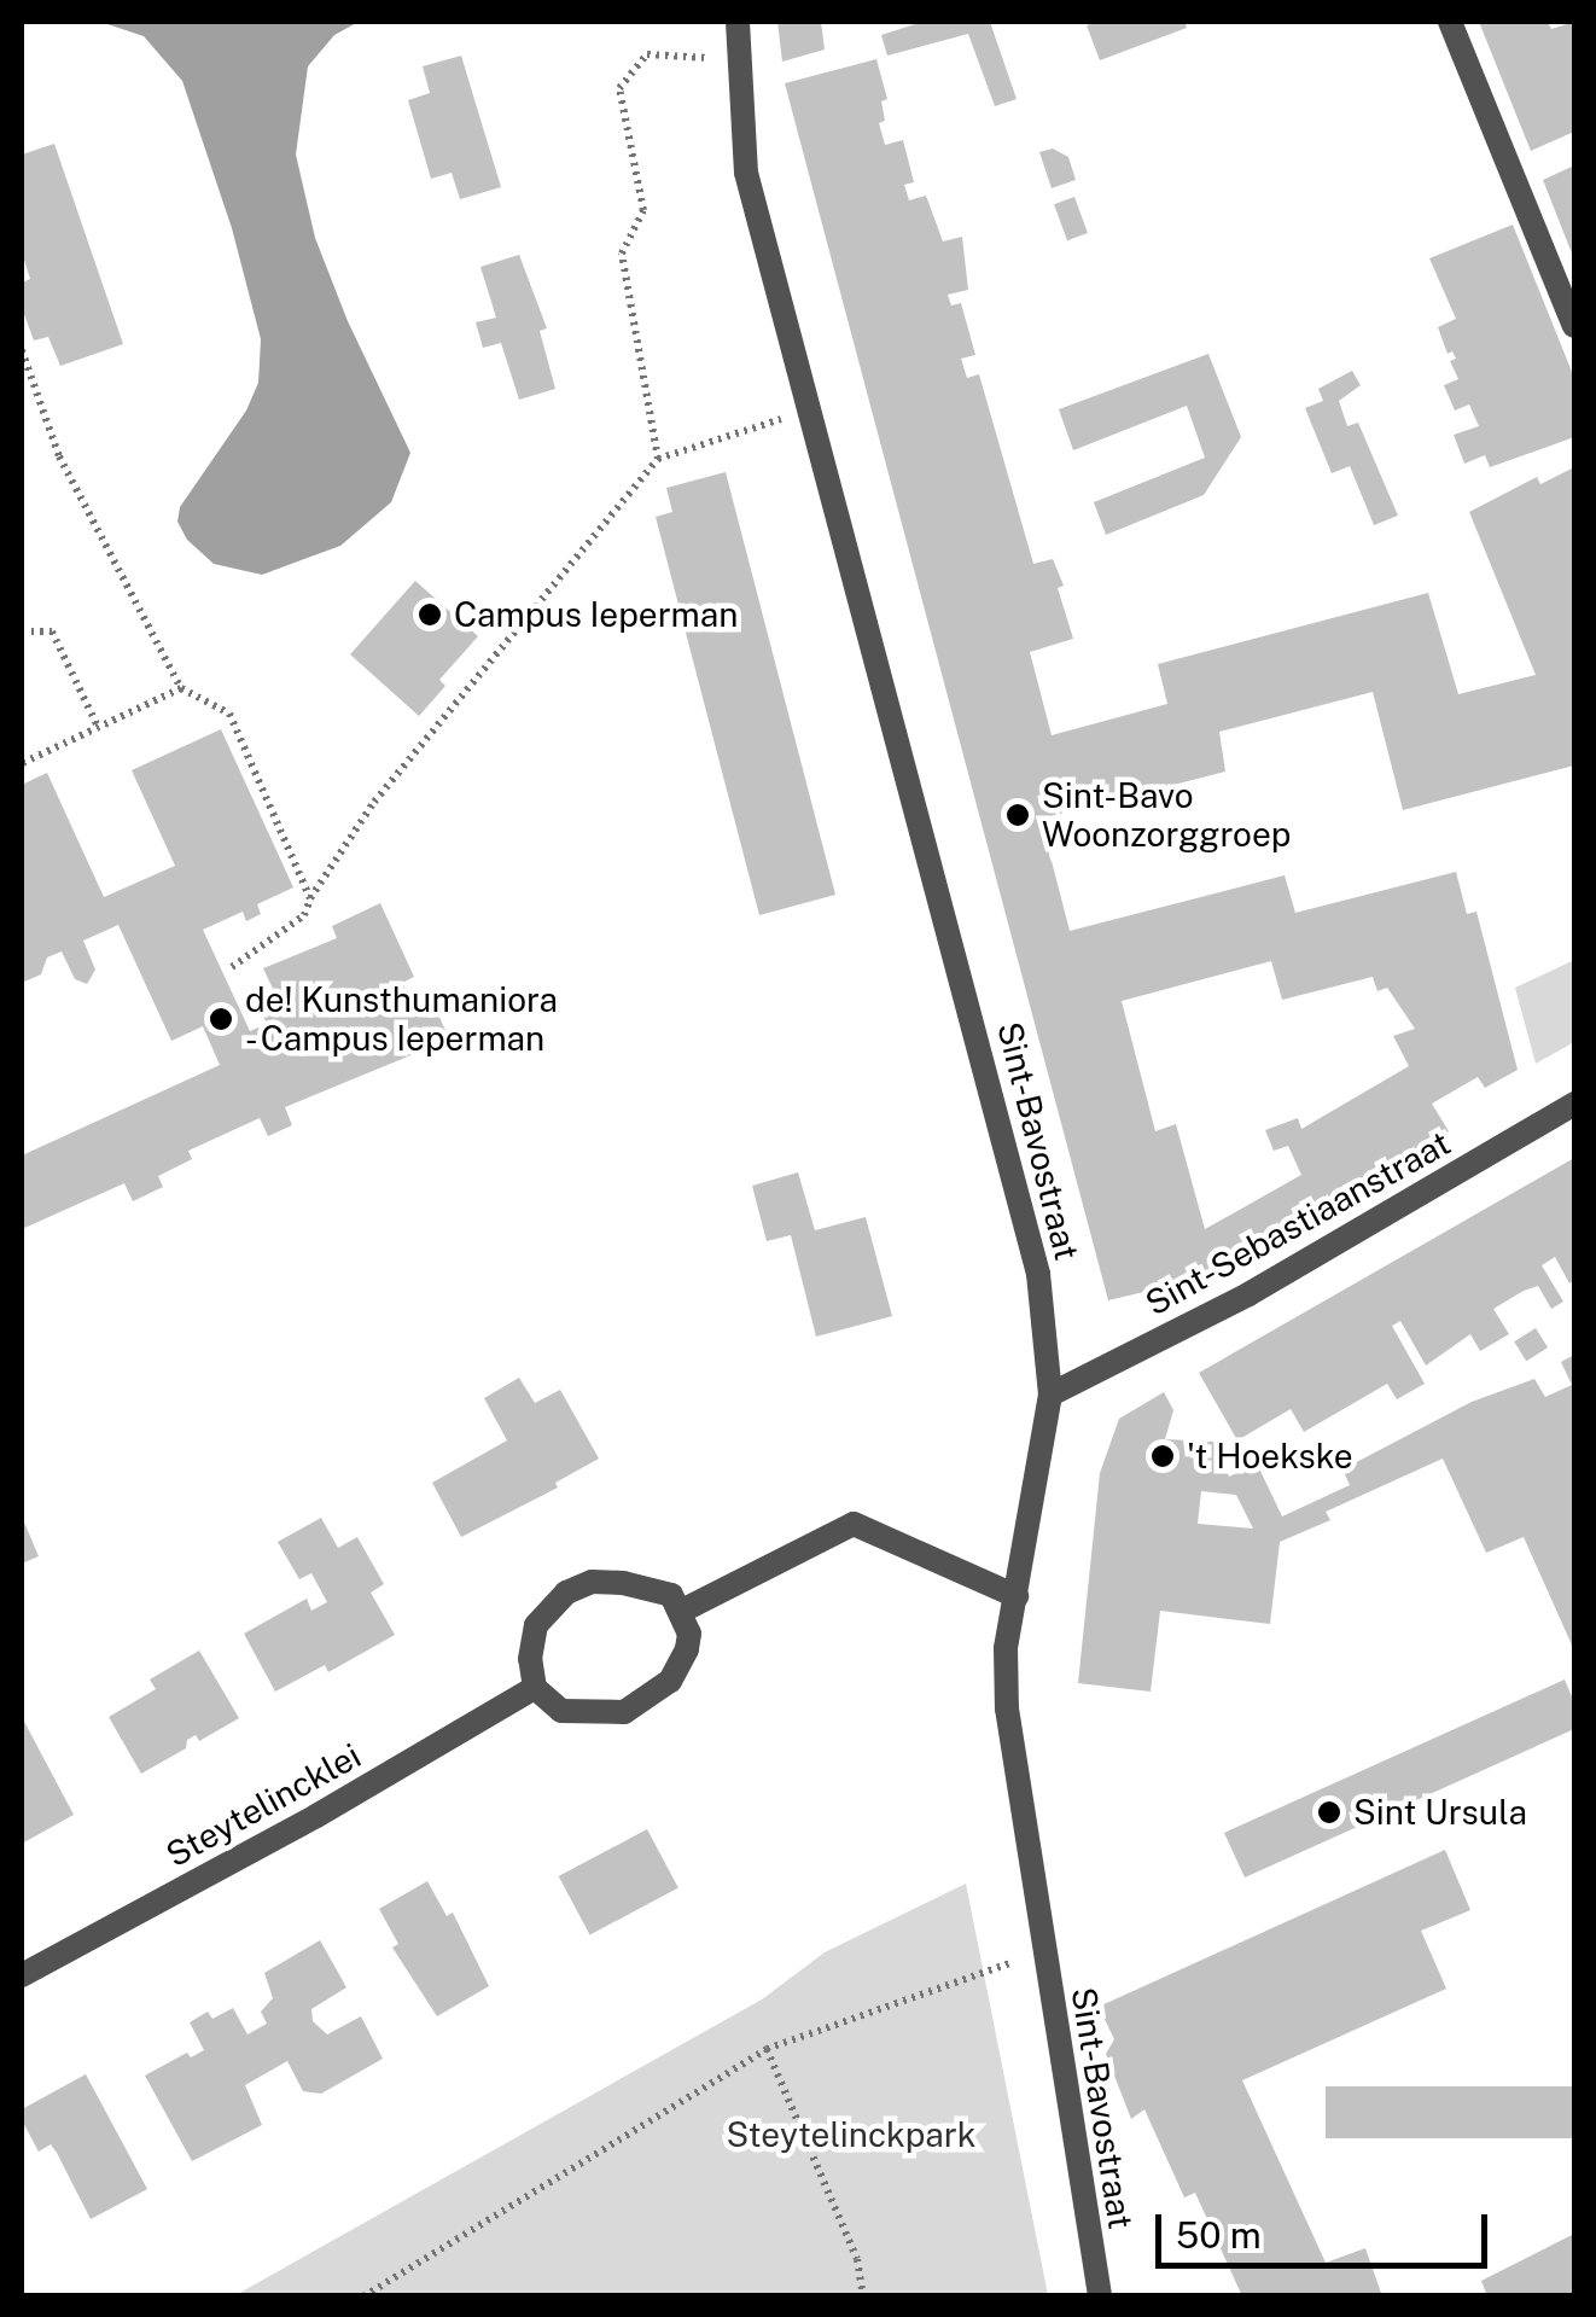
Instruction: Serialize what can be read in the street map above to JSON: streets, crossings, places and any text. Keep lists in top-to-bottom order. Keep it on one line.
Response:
{"streets":{"street":["Sint-Bavostraat","Sint-Sebastiaanstraat","Steytelincklei"]},"crossings":[["Sint-Bavostraat","Sint-Sebastiaanstraat"]],"parks":["Steytelinckpark"],"places":["Campus Ieperman","Sint-Bavo Woonzorggroep","de! Kunsthumaniora - Campus Ieperman","'t Hoekske","Sint Ursula"],"scale_bar":"50 m"}
